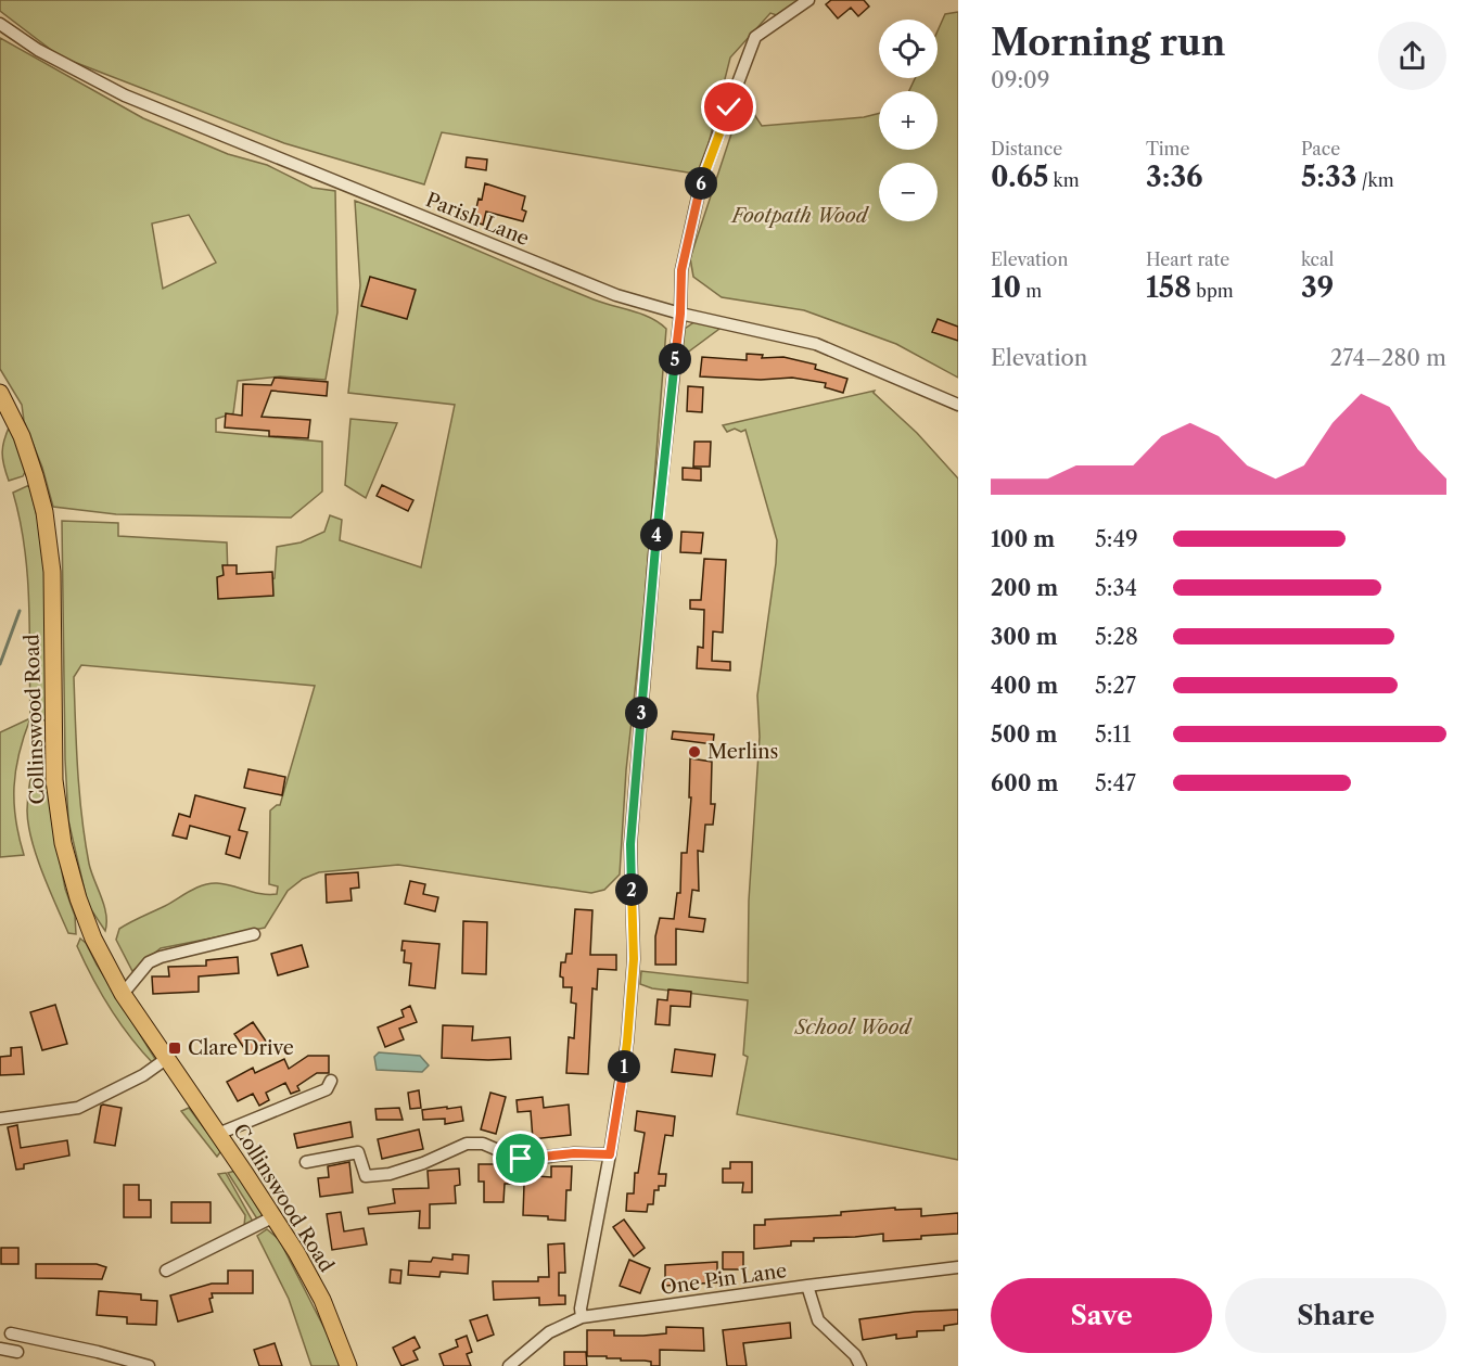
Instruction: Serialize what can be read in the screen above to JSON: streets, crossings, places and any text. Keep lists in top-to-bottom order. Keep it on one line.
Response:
{"streets":{"main road":["Collinswood Road"],"street":["Parish Lane","One Pin Lane"]},"parks":["Footpath Wood","School Wood"],"places":{"other":["Merlins"],"transit":["Clare Drive"]},"page":{"heading":["Morning run","09:09"],"map_buttons":["+","−"],"stats":[["Distance","0.65 km"],["Time","3:36"],["Pace","5:33 /km"],["Elevation","10 m"],["Heart rate","158 bpm"],["kcal","39"]],"pins":["6","5","4","3","2","1"],"chart":["Elevation","274–280 m"],"list":[{"name":"100 m","note":"5:49"},{"name":"200 m","note":"5:34"},{"name":"300 m","note":"5:28"},{"name":"400 m","note":"5:27"},{"name":"500 m","note":"5:11"},{"name":"600 m","note":"5:47"}],"buttons":["Save","Share"]}}
